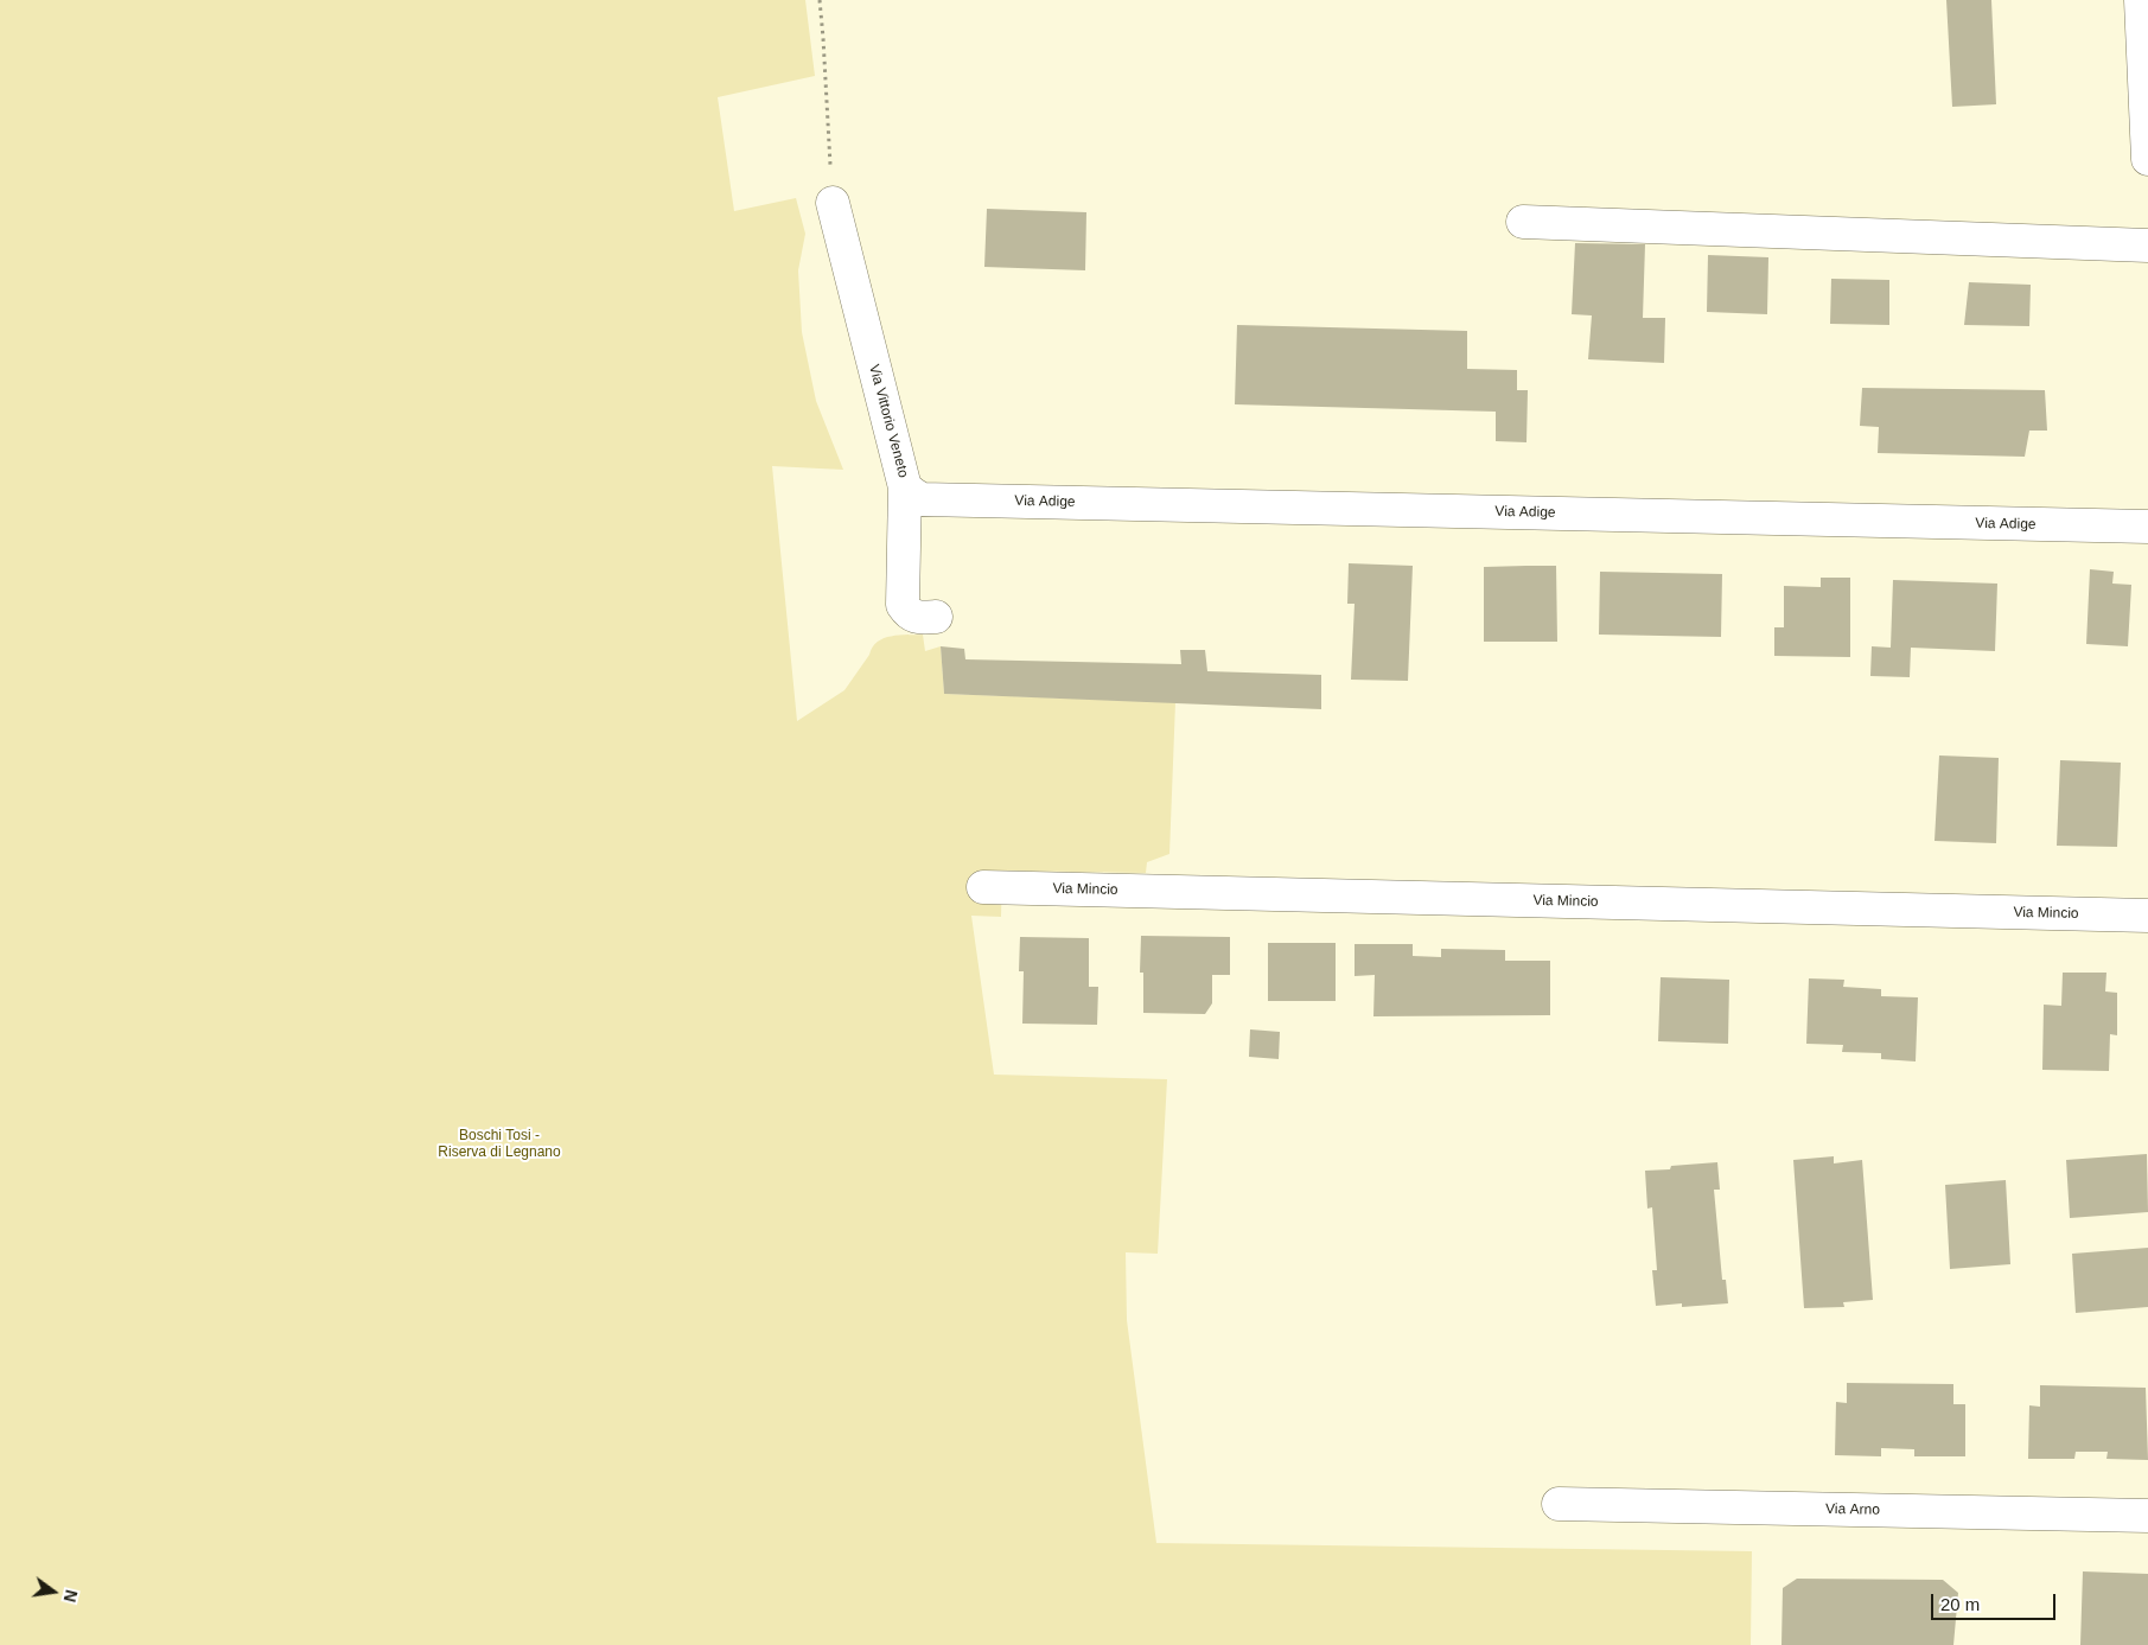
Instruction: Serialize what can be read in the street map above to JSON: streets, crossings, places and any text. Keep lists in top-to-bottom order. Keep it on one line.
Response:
{"streets":{"street":["Via Vittorio Veneto","Via Adige","Via Mincio","Via Arno"]},"crossings":[["Via Vittorio Veneto","Via Adige"]],"parks":["Boschi Tosi - Riserva di Legnano"],"scale_bar":"20 m","north":"right"}
